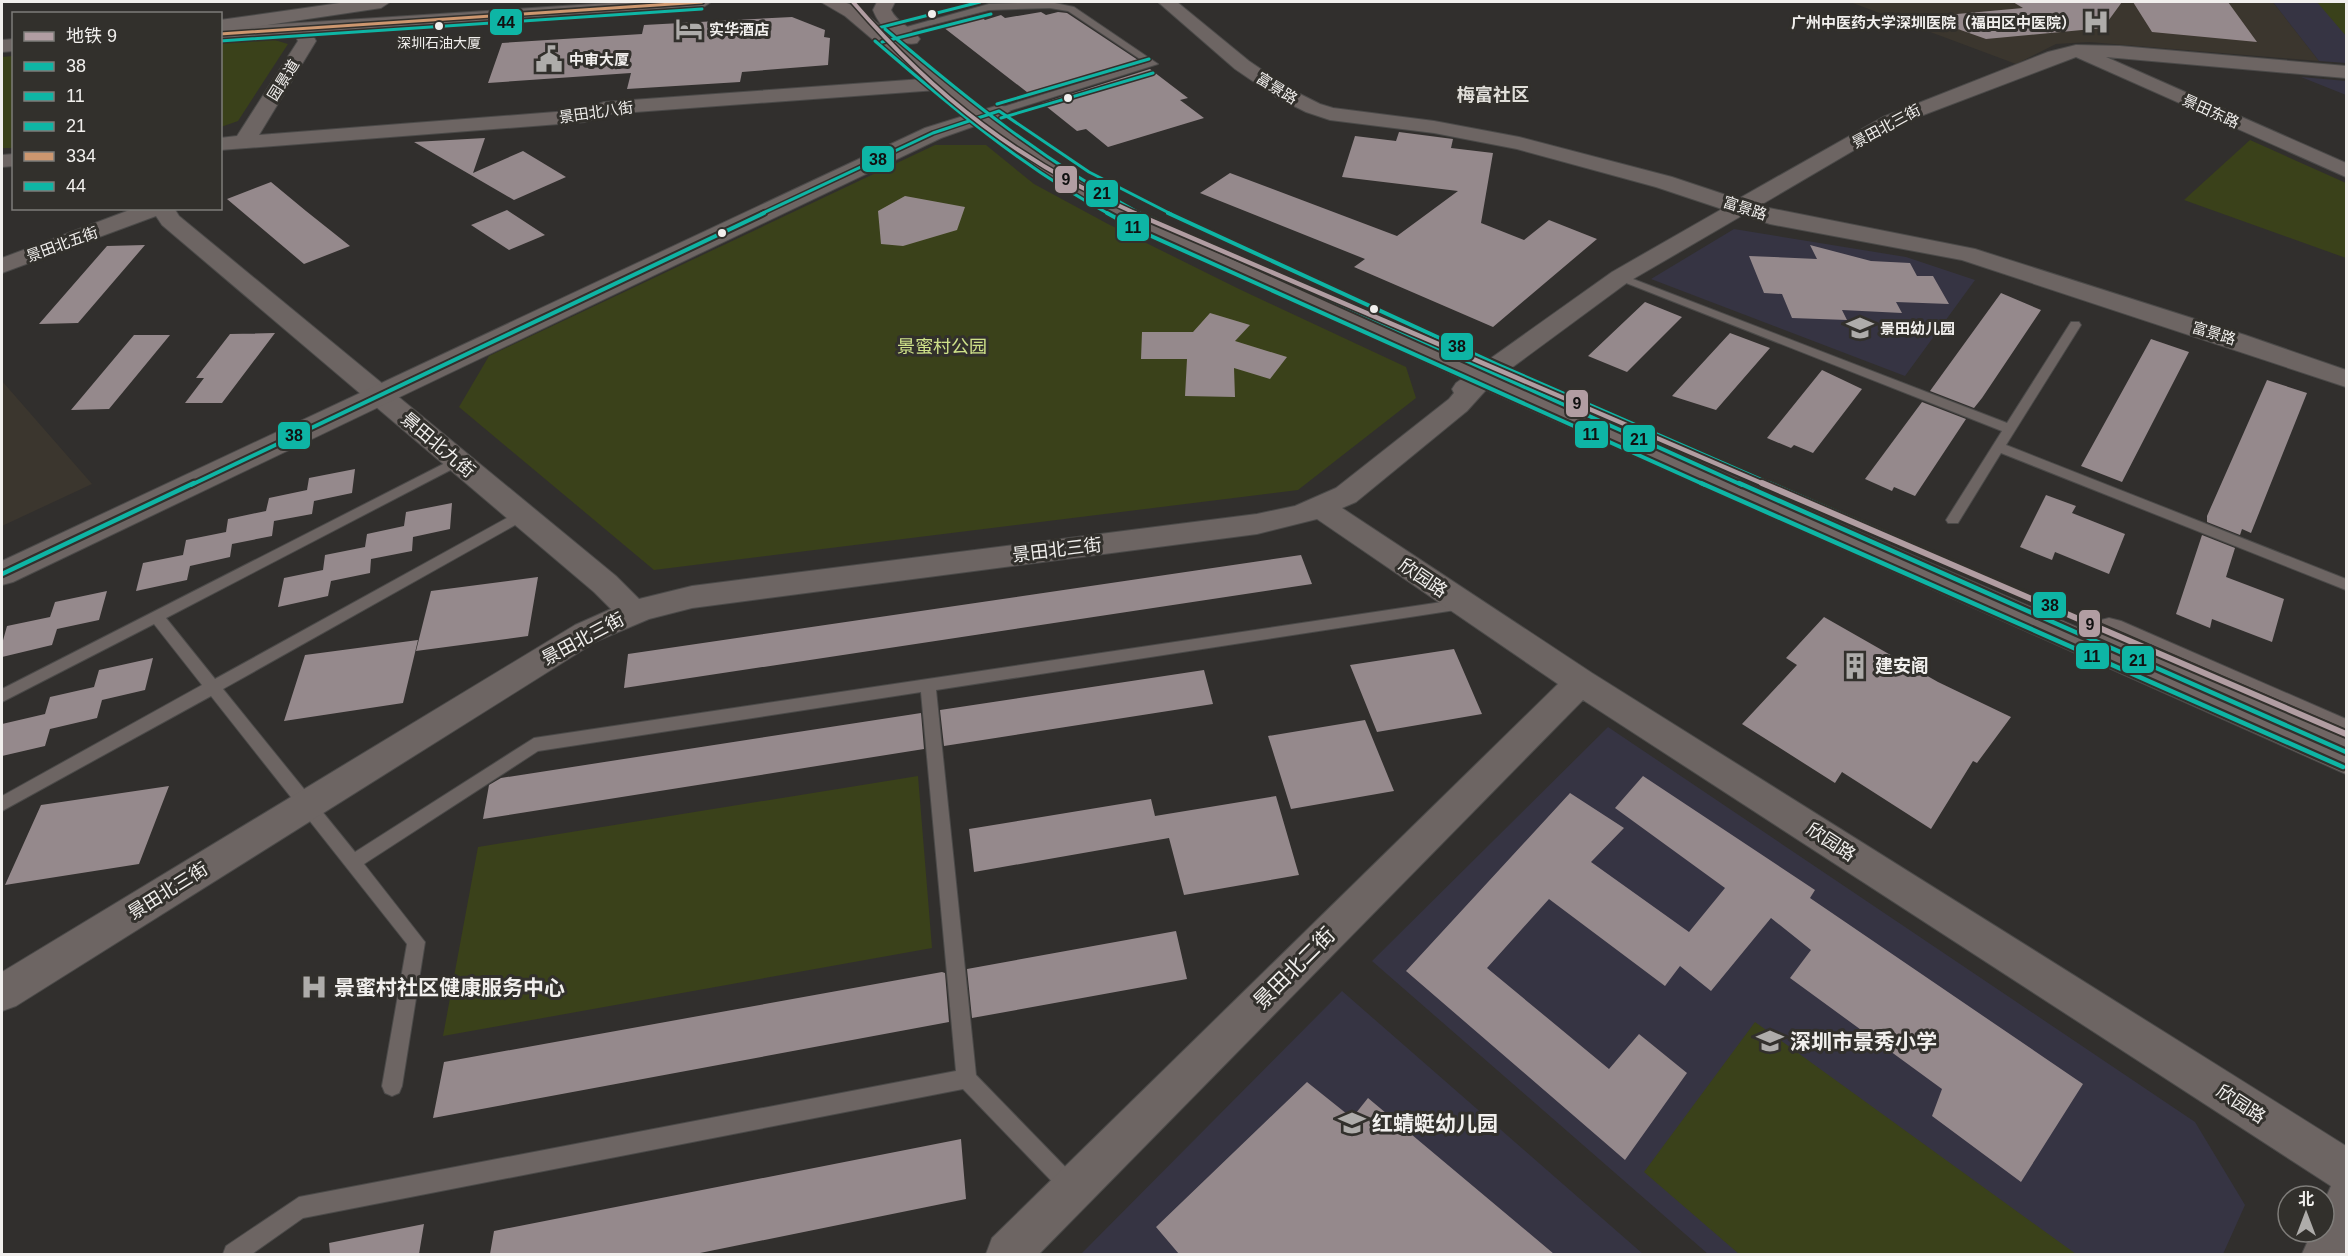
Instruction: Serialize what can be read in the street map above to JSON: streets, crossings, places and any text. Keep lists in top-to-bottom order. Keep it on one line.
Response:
{"streets":{"street":["园景道","富景路","景田东路","景田北八街","景田北三街","景田北五街","景田北九街","欣园路","景田北二街"]},"crossings":[["园景道","景田北八街"],["富景路","景田北三街"],["景田东路","景田北三街"],["景田北三街","景田北九街"],["景田北三街","欣园路"],["欣园路","景田北二街"]],"districts":["梅富社区"],"parks":["景蜜村公园"],"places":{"hospital":["广州中医药大学深圳医院（福田区中医院）","景蜜村社区健康服务中心"],"other":["深圳石油大厦"],"hotel":["实华酒店"],"public building":["中审大厦"],"school or university":["景田幼儿园","深圳市景秀小学","红蜻蜓幼儿园"],"building":["建安阁"]},"lines":["metro line 9","transit line 21","transit line 334","transit line 44","transit line 11","transit line 38"],"legend":["地铁 9","38","11","21","334","44"],"north":"top"}
